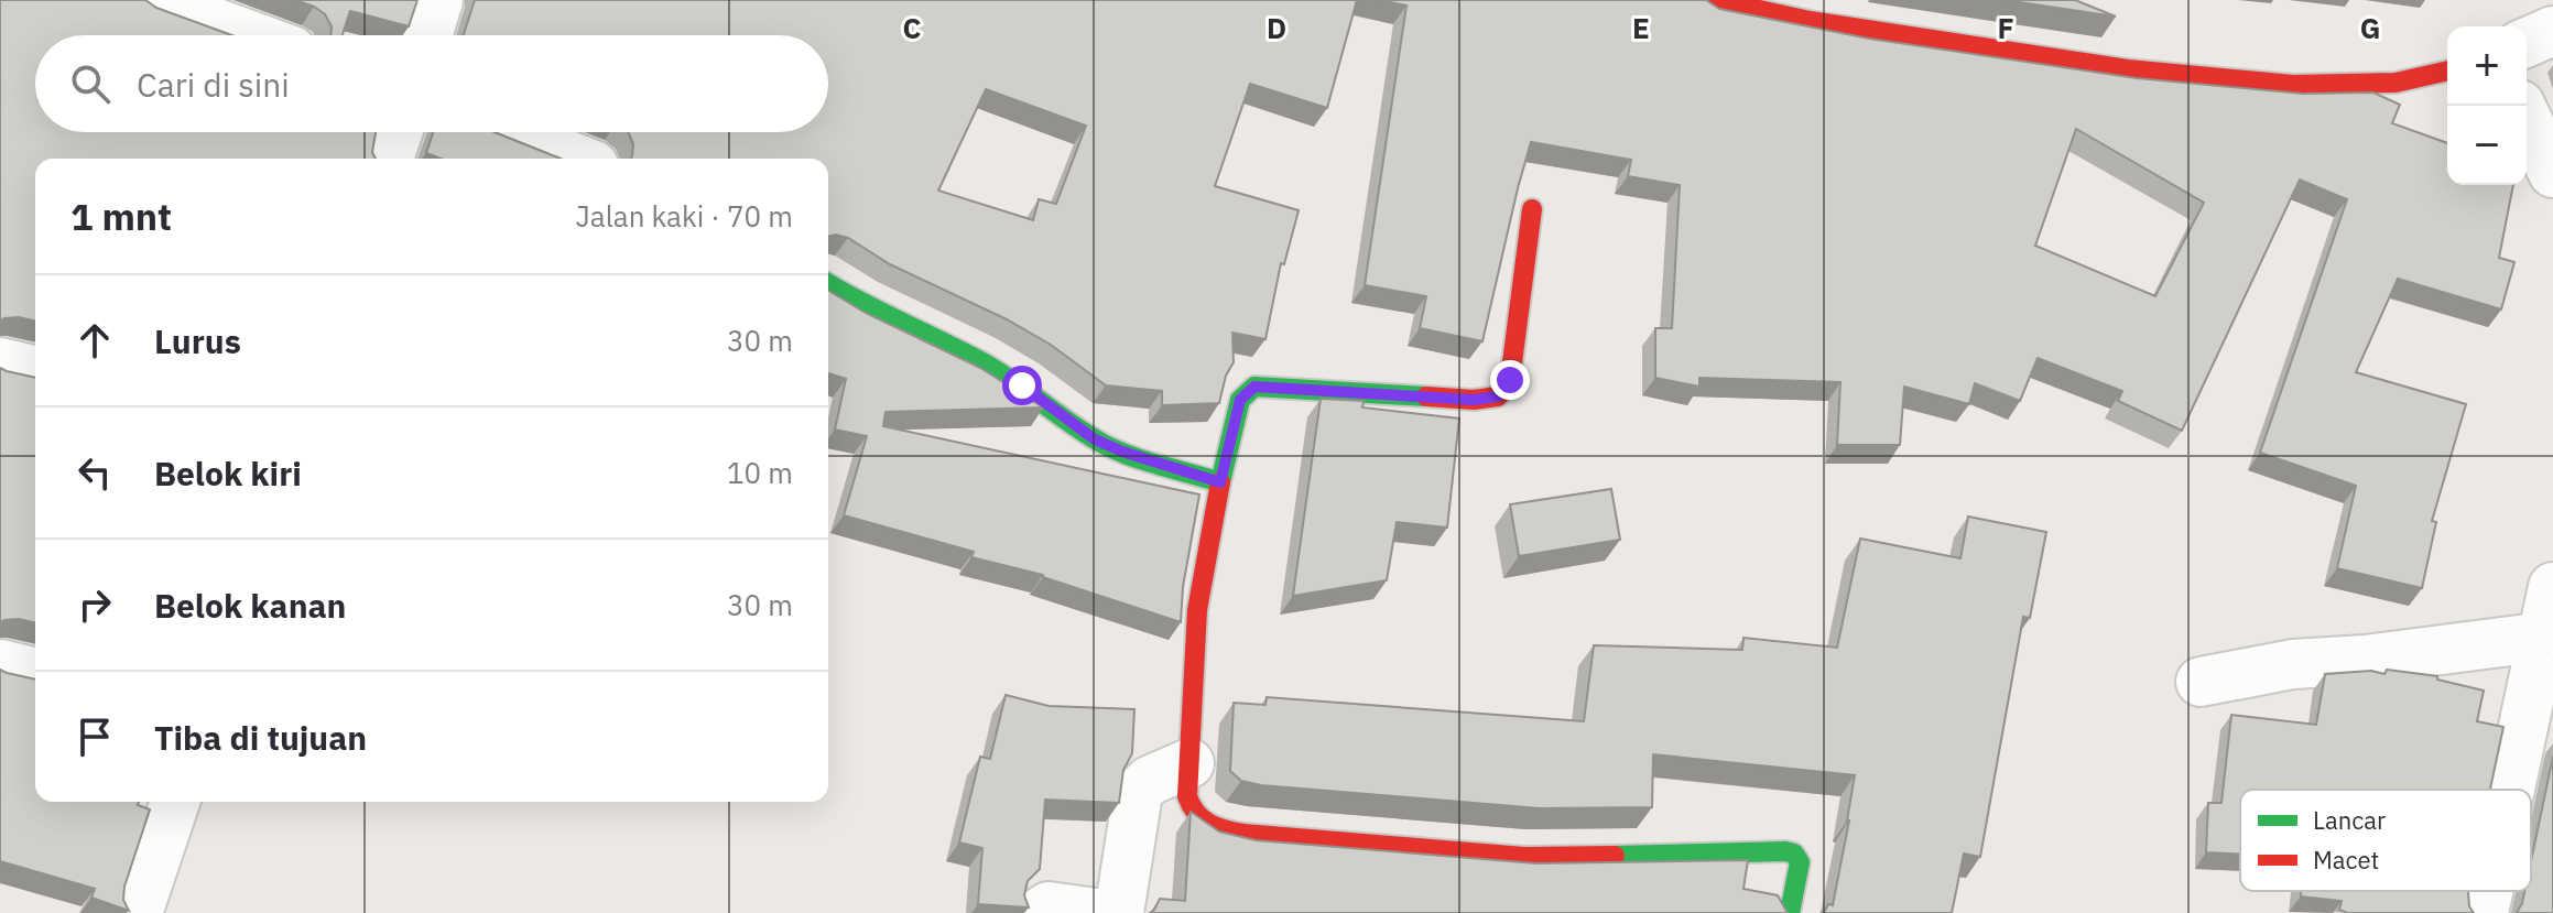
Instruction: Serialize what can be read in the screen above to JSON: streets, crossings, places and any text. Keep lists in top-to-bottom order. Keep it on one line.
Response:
{"legend":["Lancar","Macet"],"page":{"map_buttons":["+","−"],"search":"Cari di sini","heading":["1 mnt","Jalan kaki · 70 m"],"list":[["Lurus","30 m"],["Belok kiri","10 m"],["Belok kanan","30 m"],"Tiba di tujuan"]},"grid":{"columns":["C","D","E","F","G"]}}
